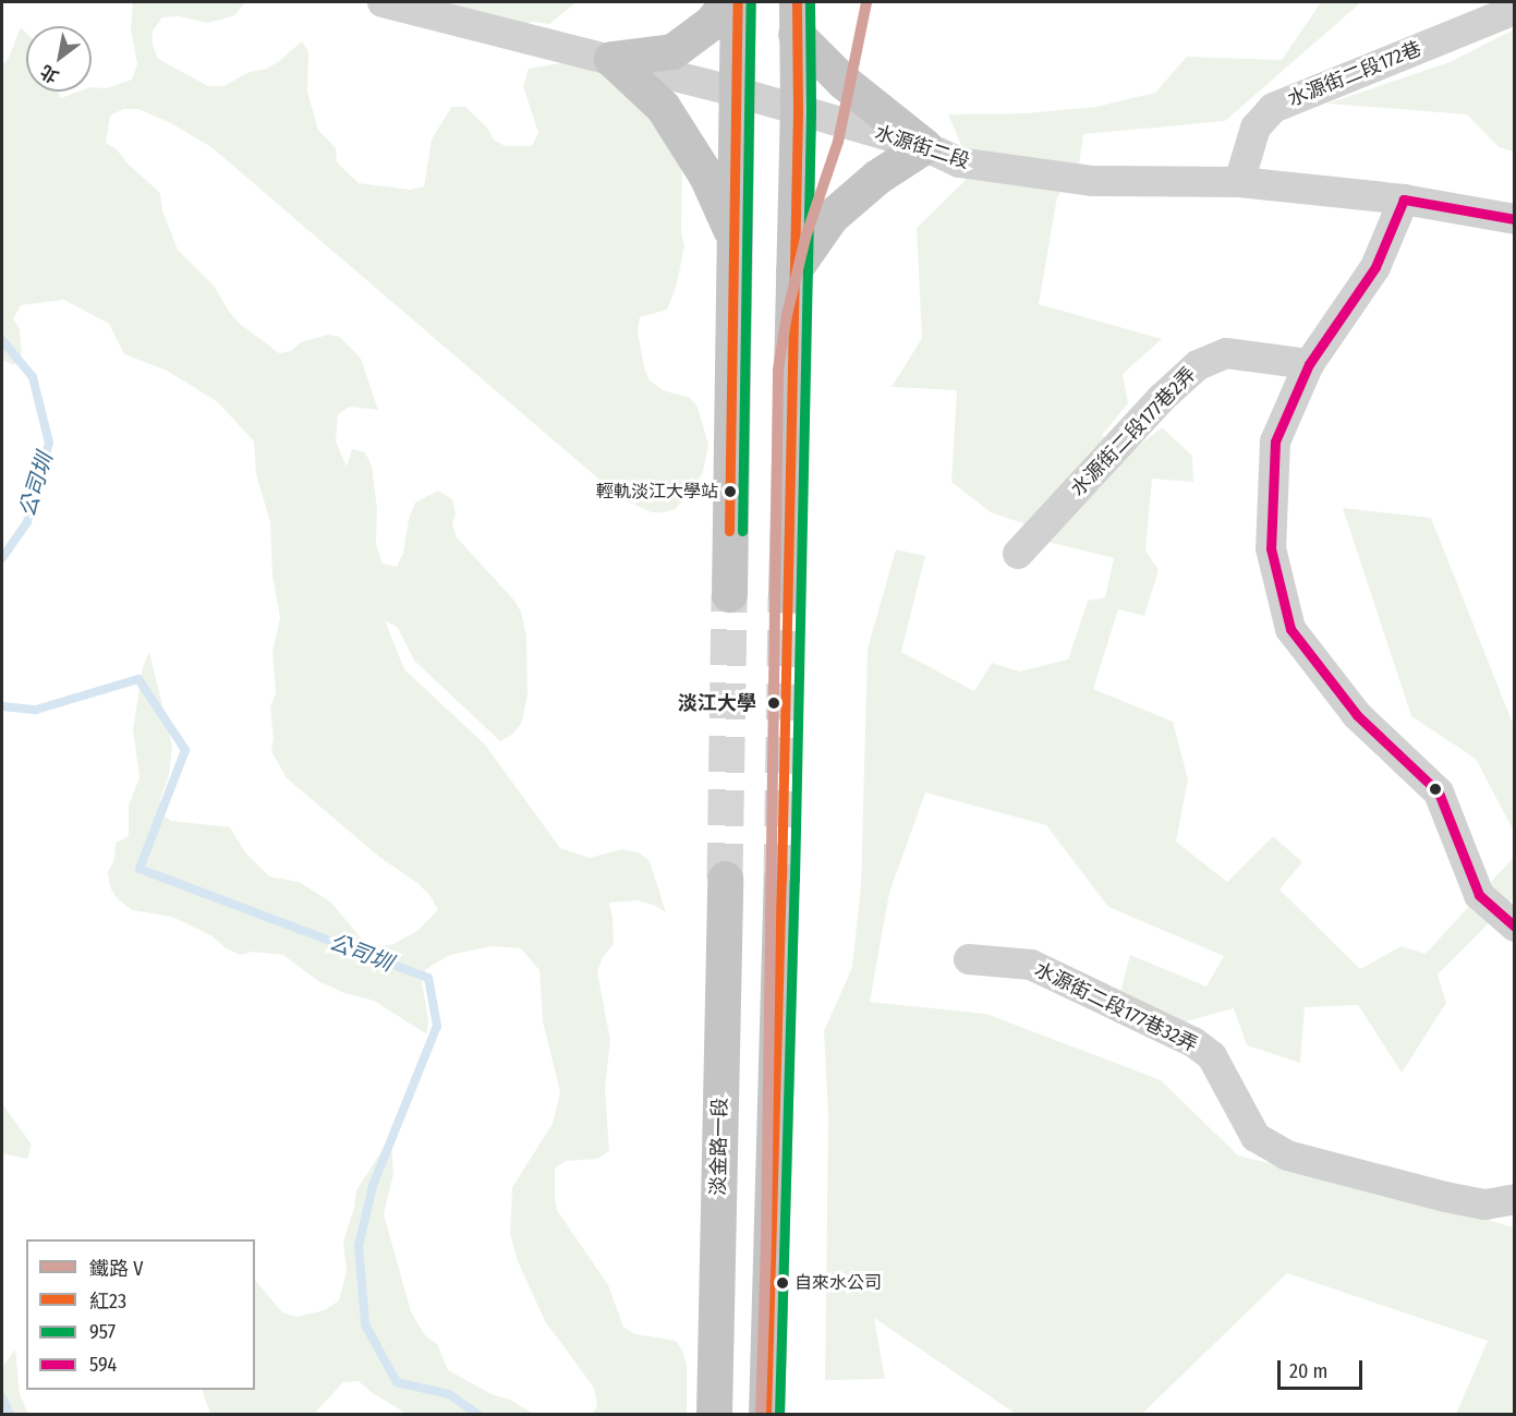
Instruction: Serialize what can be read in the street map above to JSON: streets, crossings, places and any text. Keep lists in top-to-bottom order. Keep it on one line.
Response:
{"streets":{"main road":["淡金路一段"],"street":["水源街二段172巷","水源街二段","水源街二段177巷2弄","水源街二段177巷32弄"]},"crossings":[["水源街二段172巷","水源街二段"]],"water":["公司圳"],"places":["輕軌淡江大學站","淡江大學","自來水公司"],"lines":["rail line V","transit line 紅23","transit line 957","transit line 594"],"legend":["鐵路 V","紅23","957","594"],"scale_bar":"20 m","north":"bottom left"}
